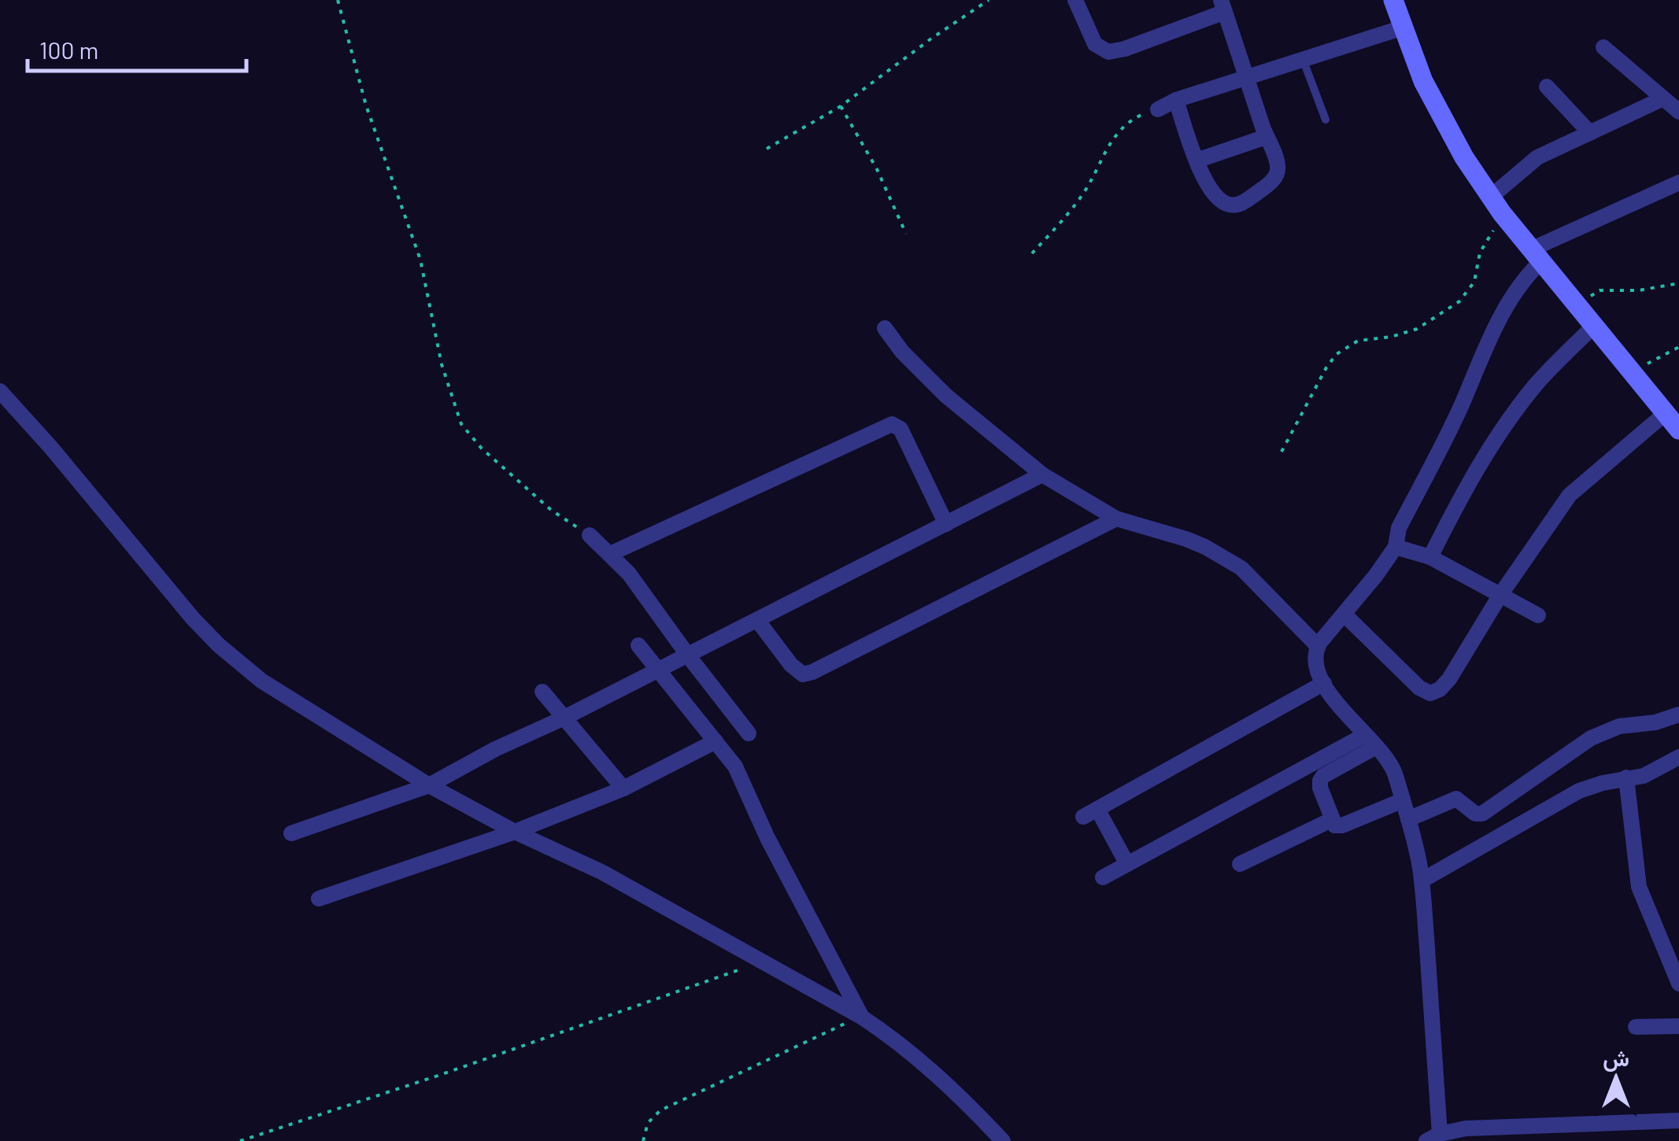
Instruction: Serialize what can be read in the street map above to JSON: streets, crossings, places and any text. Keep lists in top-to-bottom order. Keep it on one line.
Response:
{"scale_bar":"100 m","north":"top"}
